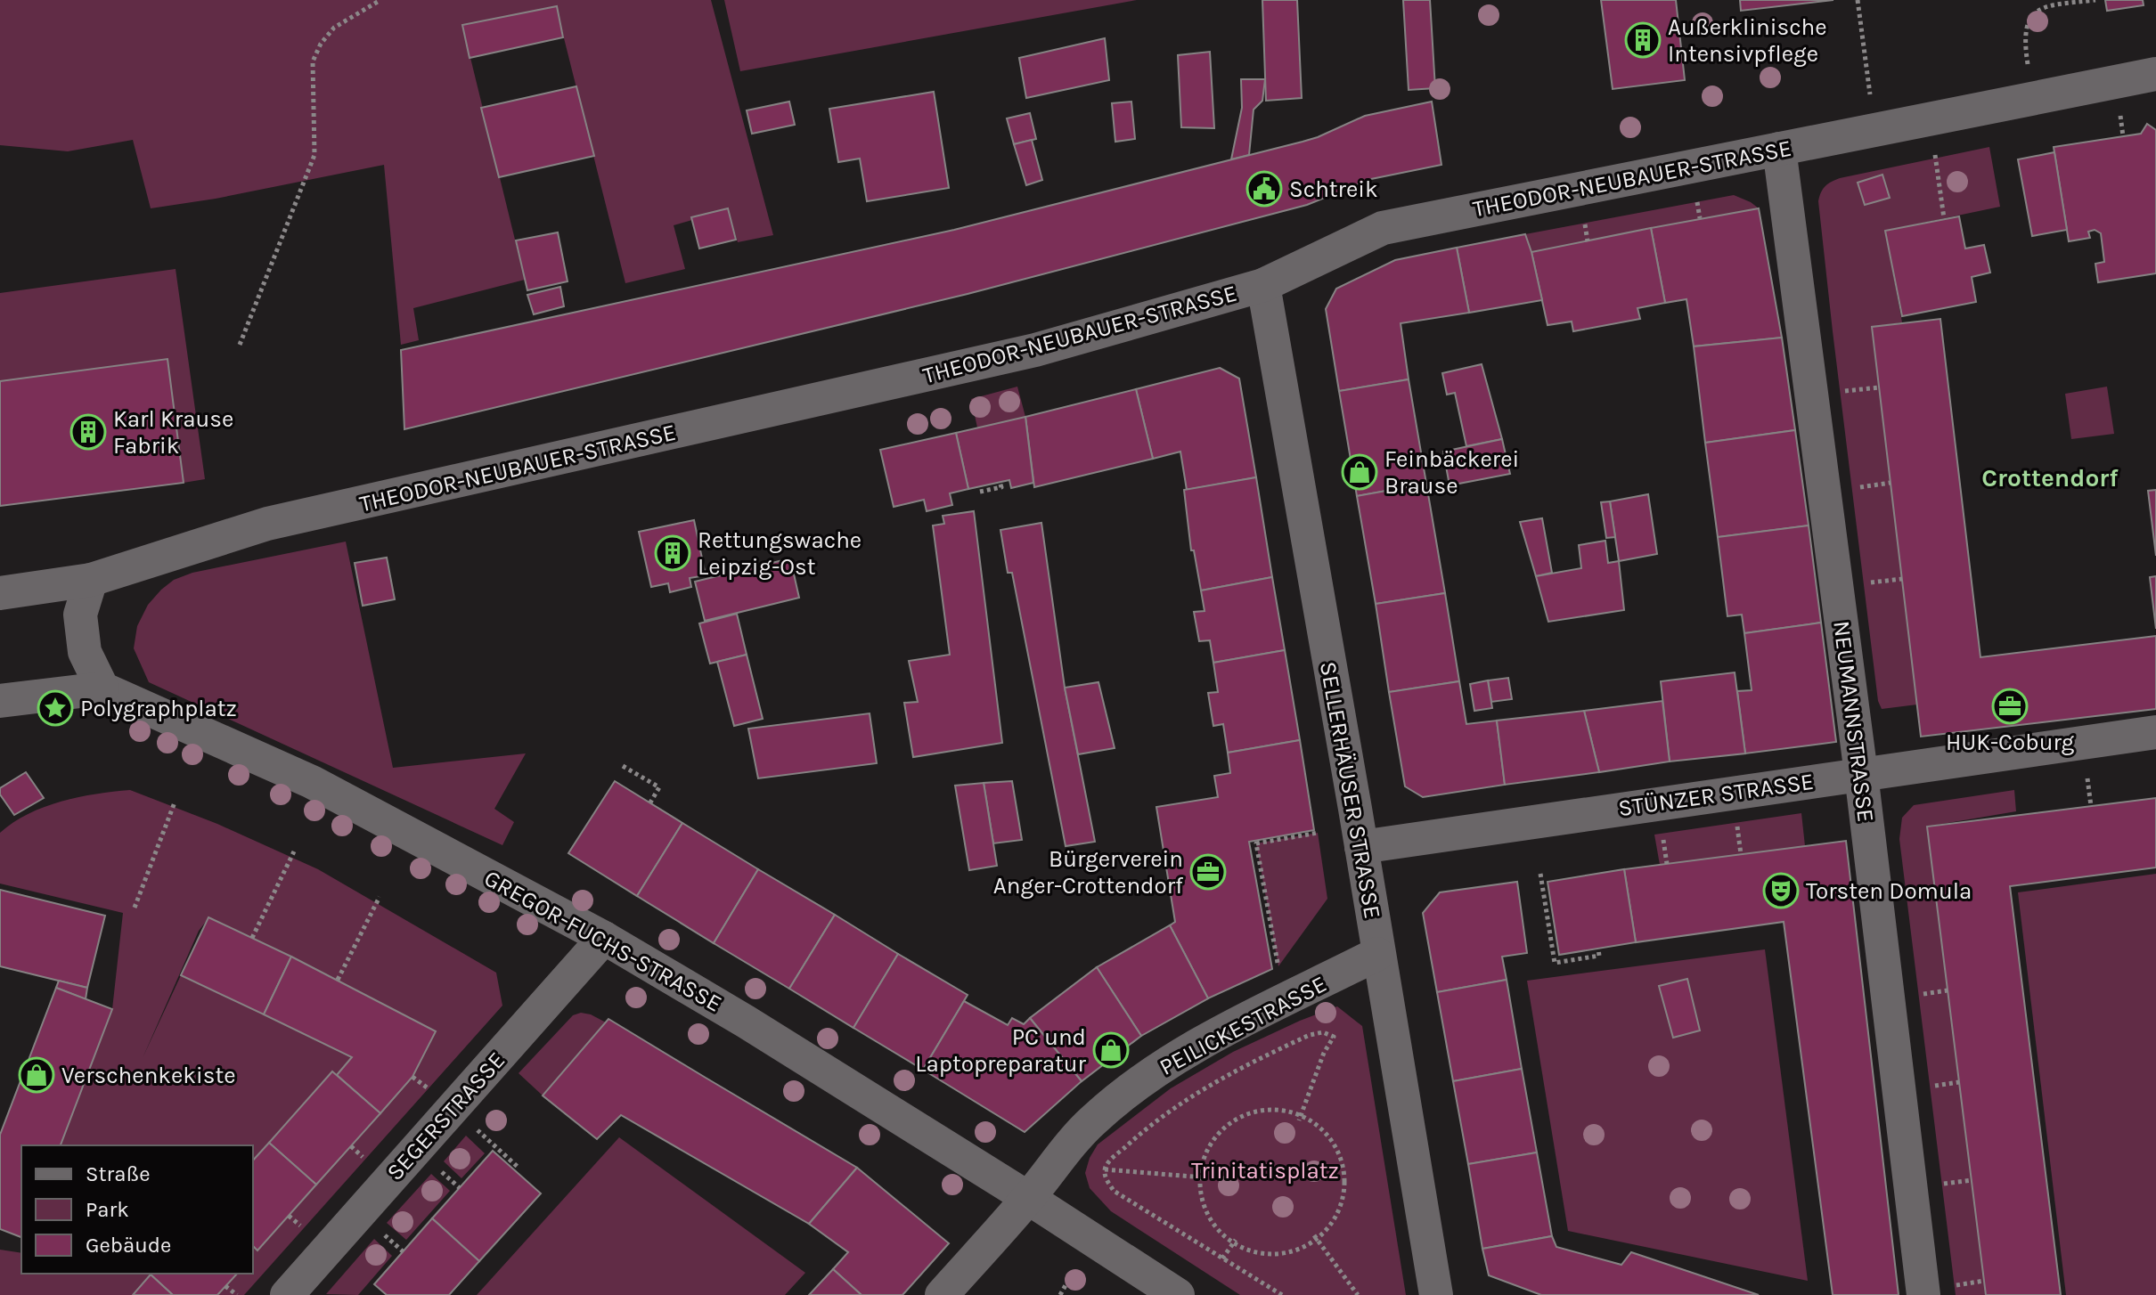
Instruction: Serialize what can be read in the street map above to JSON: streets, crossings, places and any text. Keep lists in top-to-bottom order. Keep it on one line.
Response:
{"streets":{"street":["THEODOR-NEUBAUER-STRASSE","NEUMANNSTRASSE","SELLERHÄUSER STRASSE","STÜNZER STRASSE","GREGOR-FUCHS-STRASSE","PEILICKESTRASSE","SEGERSTRASSE"]},"crossings":[["THEODOR-NEUBAUER-STRASSE","NEUMANNSTRASSE"],["THEODOR-NEUBAUER-STRASSE","SELLERHÄUSER STRASSE"],["NEUMANNSTRASSE","STÜNZER STRASSE"],["SELLERHÄUSER STRASSE","STÜNZER STRASSE"],["SELLERHÄUSER STRASSE","PEILICKESTRASSE"],["GREGOR-FUCHS-STRASSE","PEILICKESTRASSE"],["GREGOR-FUCHS-STRASSE","SEGERSTRASSE"]],"districts":["Crottendorf"],"parks":["Trinitatisplatz"],"places":{"building":["Außerklinische Intensivpflege","Karl Krause Fabrik","Rettungswache Leipzig-Ost"],"public building":["Schtreik"],"shop":["Feinbäckerei Brause","PC und Laptopreparatur","Verschenkekiste"],"office":["HUK-Coburg","Bürgerverein Anger-Crottendorf"],"place":["Polygraphplatz"],"theatre":["Torsten Domula"]},"legend":["Straße","Park","Gebäude"]}
